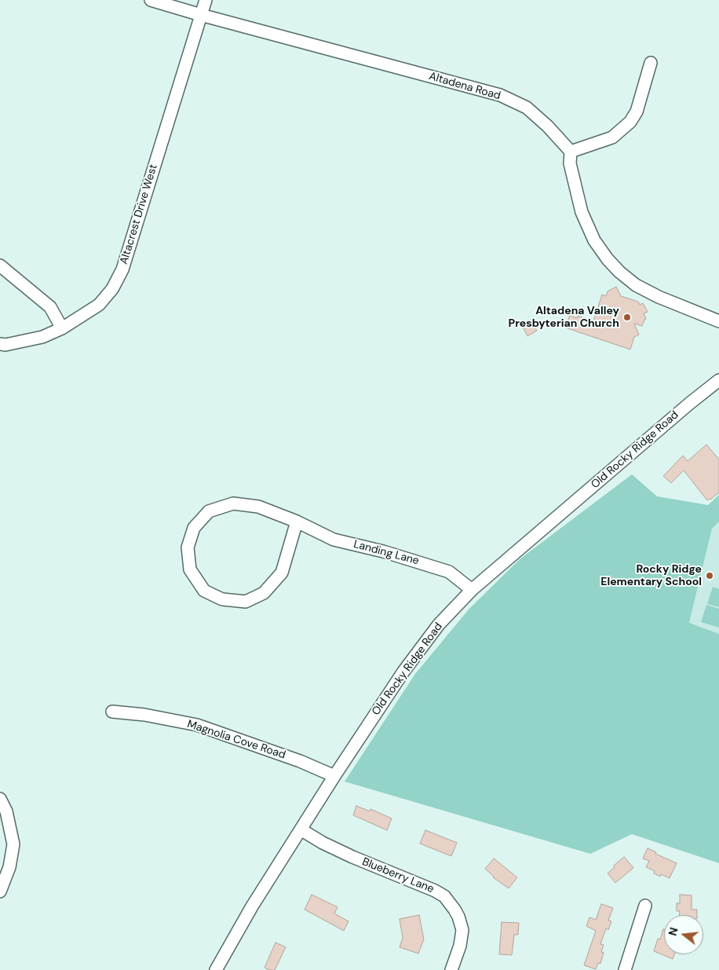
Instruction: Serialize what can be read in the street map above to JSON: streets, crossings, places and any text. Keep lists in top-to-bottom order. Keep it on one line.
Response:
{"streets":{"street":["Altadena Road","Altacrest Drive West","Old Rocky Ridge Road","Landing Lane","Magnolia Cove Road","Blueberry Lane"]},"crossings":[["Altadena Road","Altacrest Drive West"],["Old Rocky Ridge Road","Landing Lane"],["Old Rocky Ridge Road","Magnolia Cove Road"],["Old Rocky Ridge Road","Blueberry Lane"]],"places":["Altadena Valley Presbyterian Church","Rocky Ridge Elementary School"],"north":"left"}
